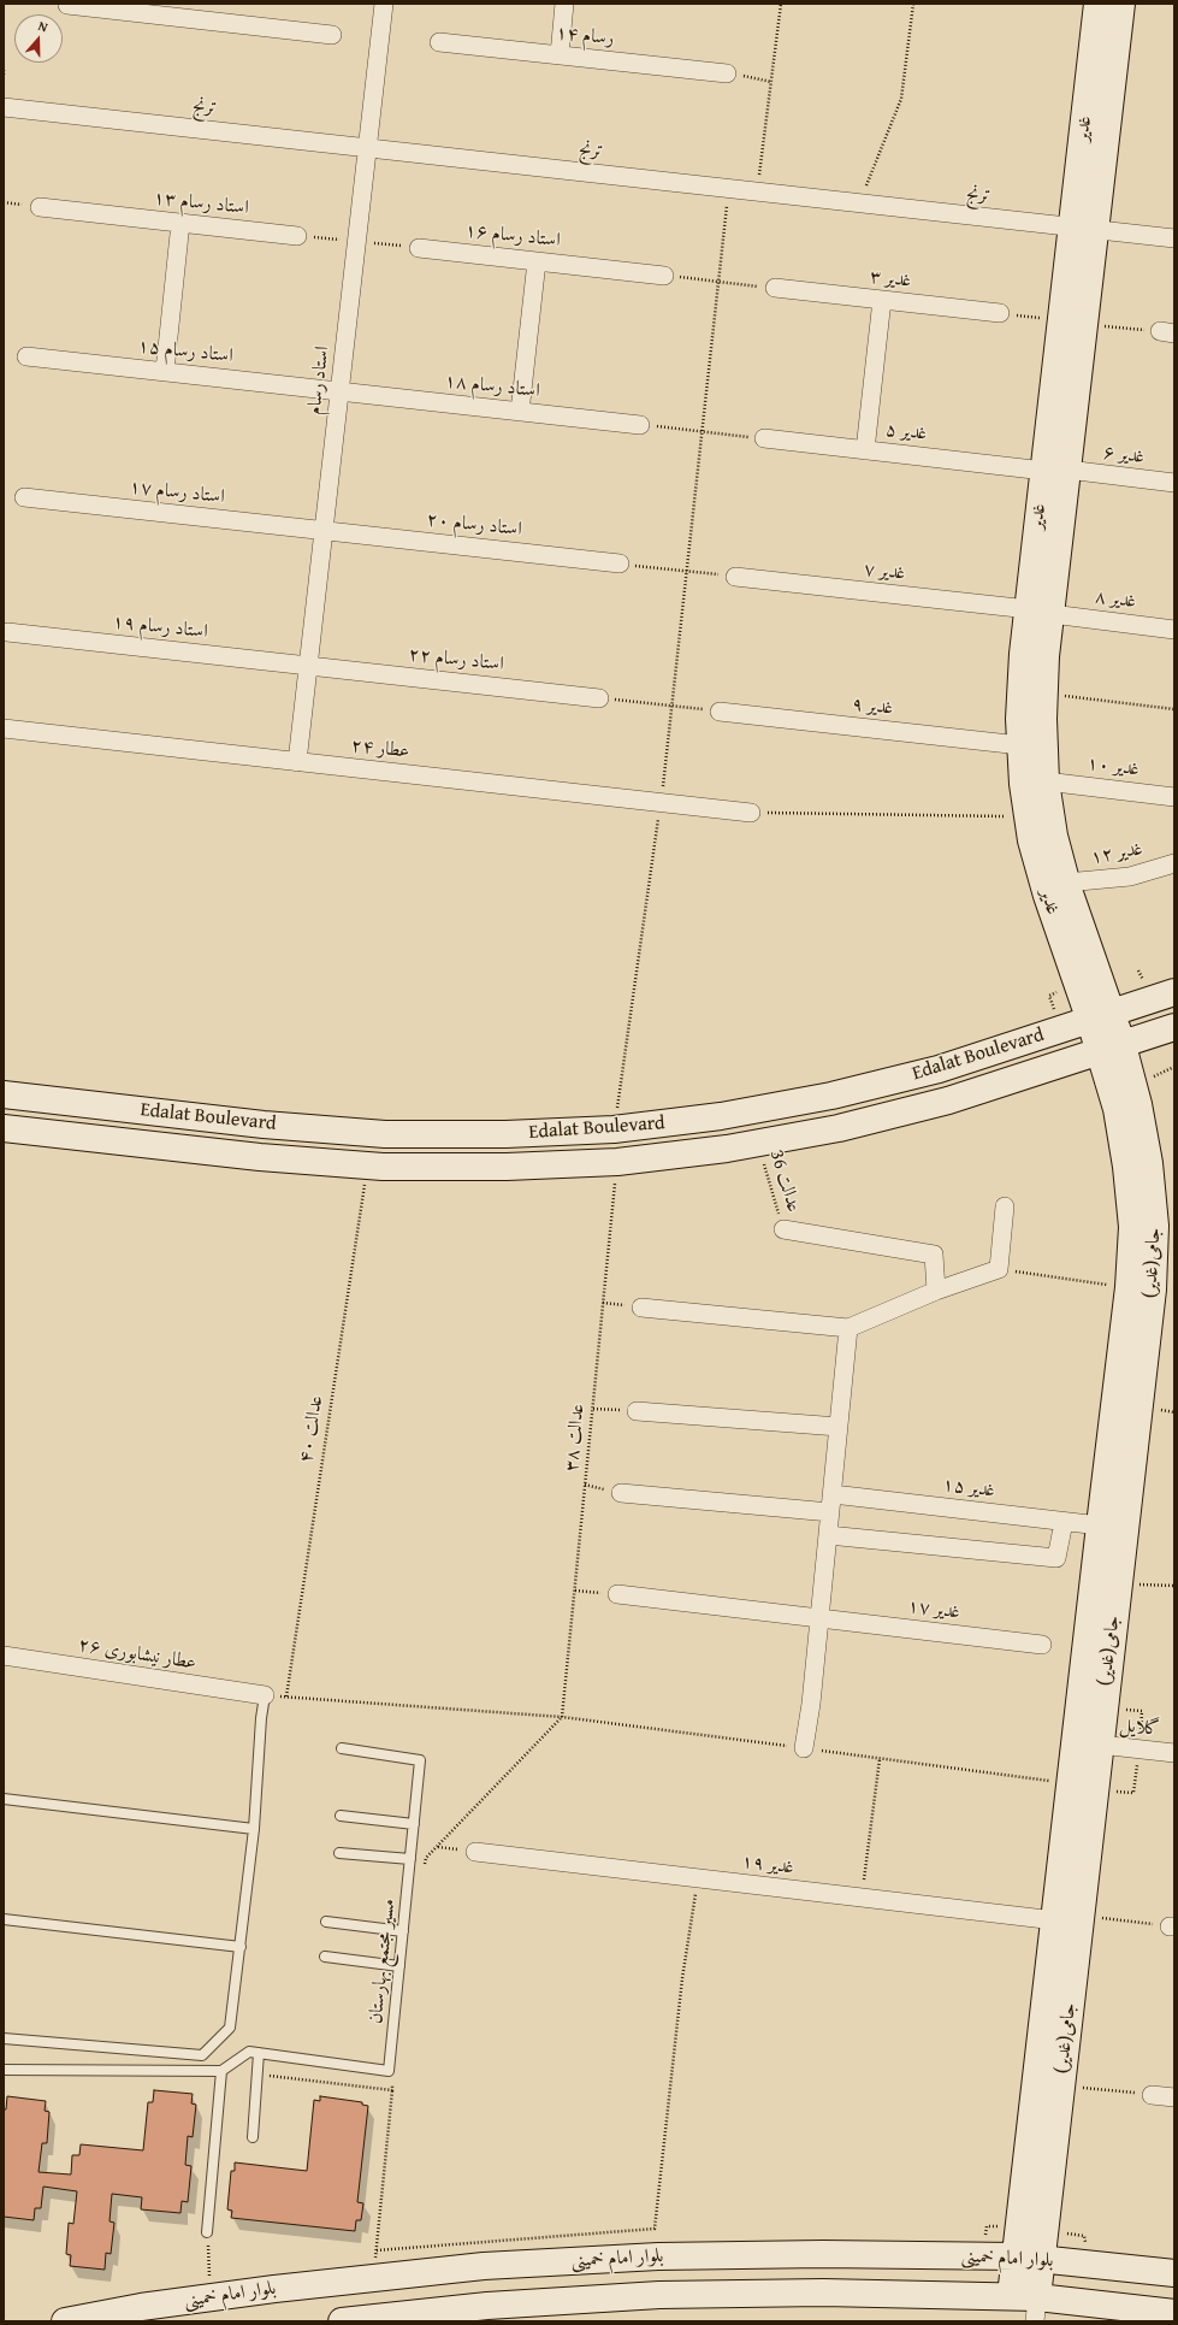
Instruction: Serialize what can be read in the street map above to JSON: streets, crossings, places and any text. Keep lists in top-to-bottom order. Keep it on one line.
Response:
{"streets":{"street":["رسام ۱۴","ترنج","غدیر","استاد رسام ۱۳","استاد رسام ۱۶","غدیر ۳","استاد رسام ۱۵","استاد رسام","استاد رسام ۱۸","غدیر ۵","غدیر ۶","استاد رسام ۱۷","استاد رسام ۲۰","غدیر ۷","غدیر ۸","استاد رسام ۱۹","استاد رسام ۲۲","غدیر ۹","عطار ۲۴","غدیر ۱۰","غدیر ۱۲","Edalat Boulevard","جامی(غدیر)","غدیر ۱۵","غدیر ۱۷","عطار نیشابوری ۲۶","گلایل","غدیر ۱۹","بلوار امام خمینی"],"lane":["مسیر مجتمع بهارستان"],"path":["عدالت 36","عدالت ۴۰","عدالت ۳۸"]},"crossings":[["ترنج","غدیر"],["ترنج","استاد رسام"],["غدیر","غدیر ۵"],["غدیر","غدیر ۶"],["غدیر","غدیر ۷"],["غدیر","غدیر ۸"],["غدیر","غدیر ۹"],["غدیر","غدیر ۱۰"],["غدیر","غدیر ۱۲"],["غدیر","Edalat Boulevard"],["استاد رسام ۱۵","استاد رسام"],["استاد رسام ۱۵","استاد رسام ۱۸"],["استاد رسام","استاد رسام ۱۸"],["استاد رسام","استاد رسام ۱۷"],["استاد رسام","استاد رسام ۲۰"],["استاد رسام","استاد رسام ۱۹"],["استاد رسام","استاد رسام ۲۲"],["استاد رسام","عطار ۲۴"],["غدیر ۵","غدیر ۶"],["استاد رسام ۱۷","استاد رسام ۲۰"],["غدیر ۷","غدیر ۸"],["استاد رسام ۱۹","استاد رسام ۲۲"],["Edalat Boulevard","عدالت 36"],["Edalat Boulevard","جامی(غدیر)"],["Edalat Boulevard","عدالت ۴۰"],["Edalat Boulevard","عدالت ۳۸"],["جامی(غدیر)","غدیر ۱۵"],["جامی(غدیر)","گلایل"],["جامی(غدیر)","غدیر ۱۹"],["جامی(غدیر)","بلوار امام خمینی"]],"north":"top"}
